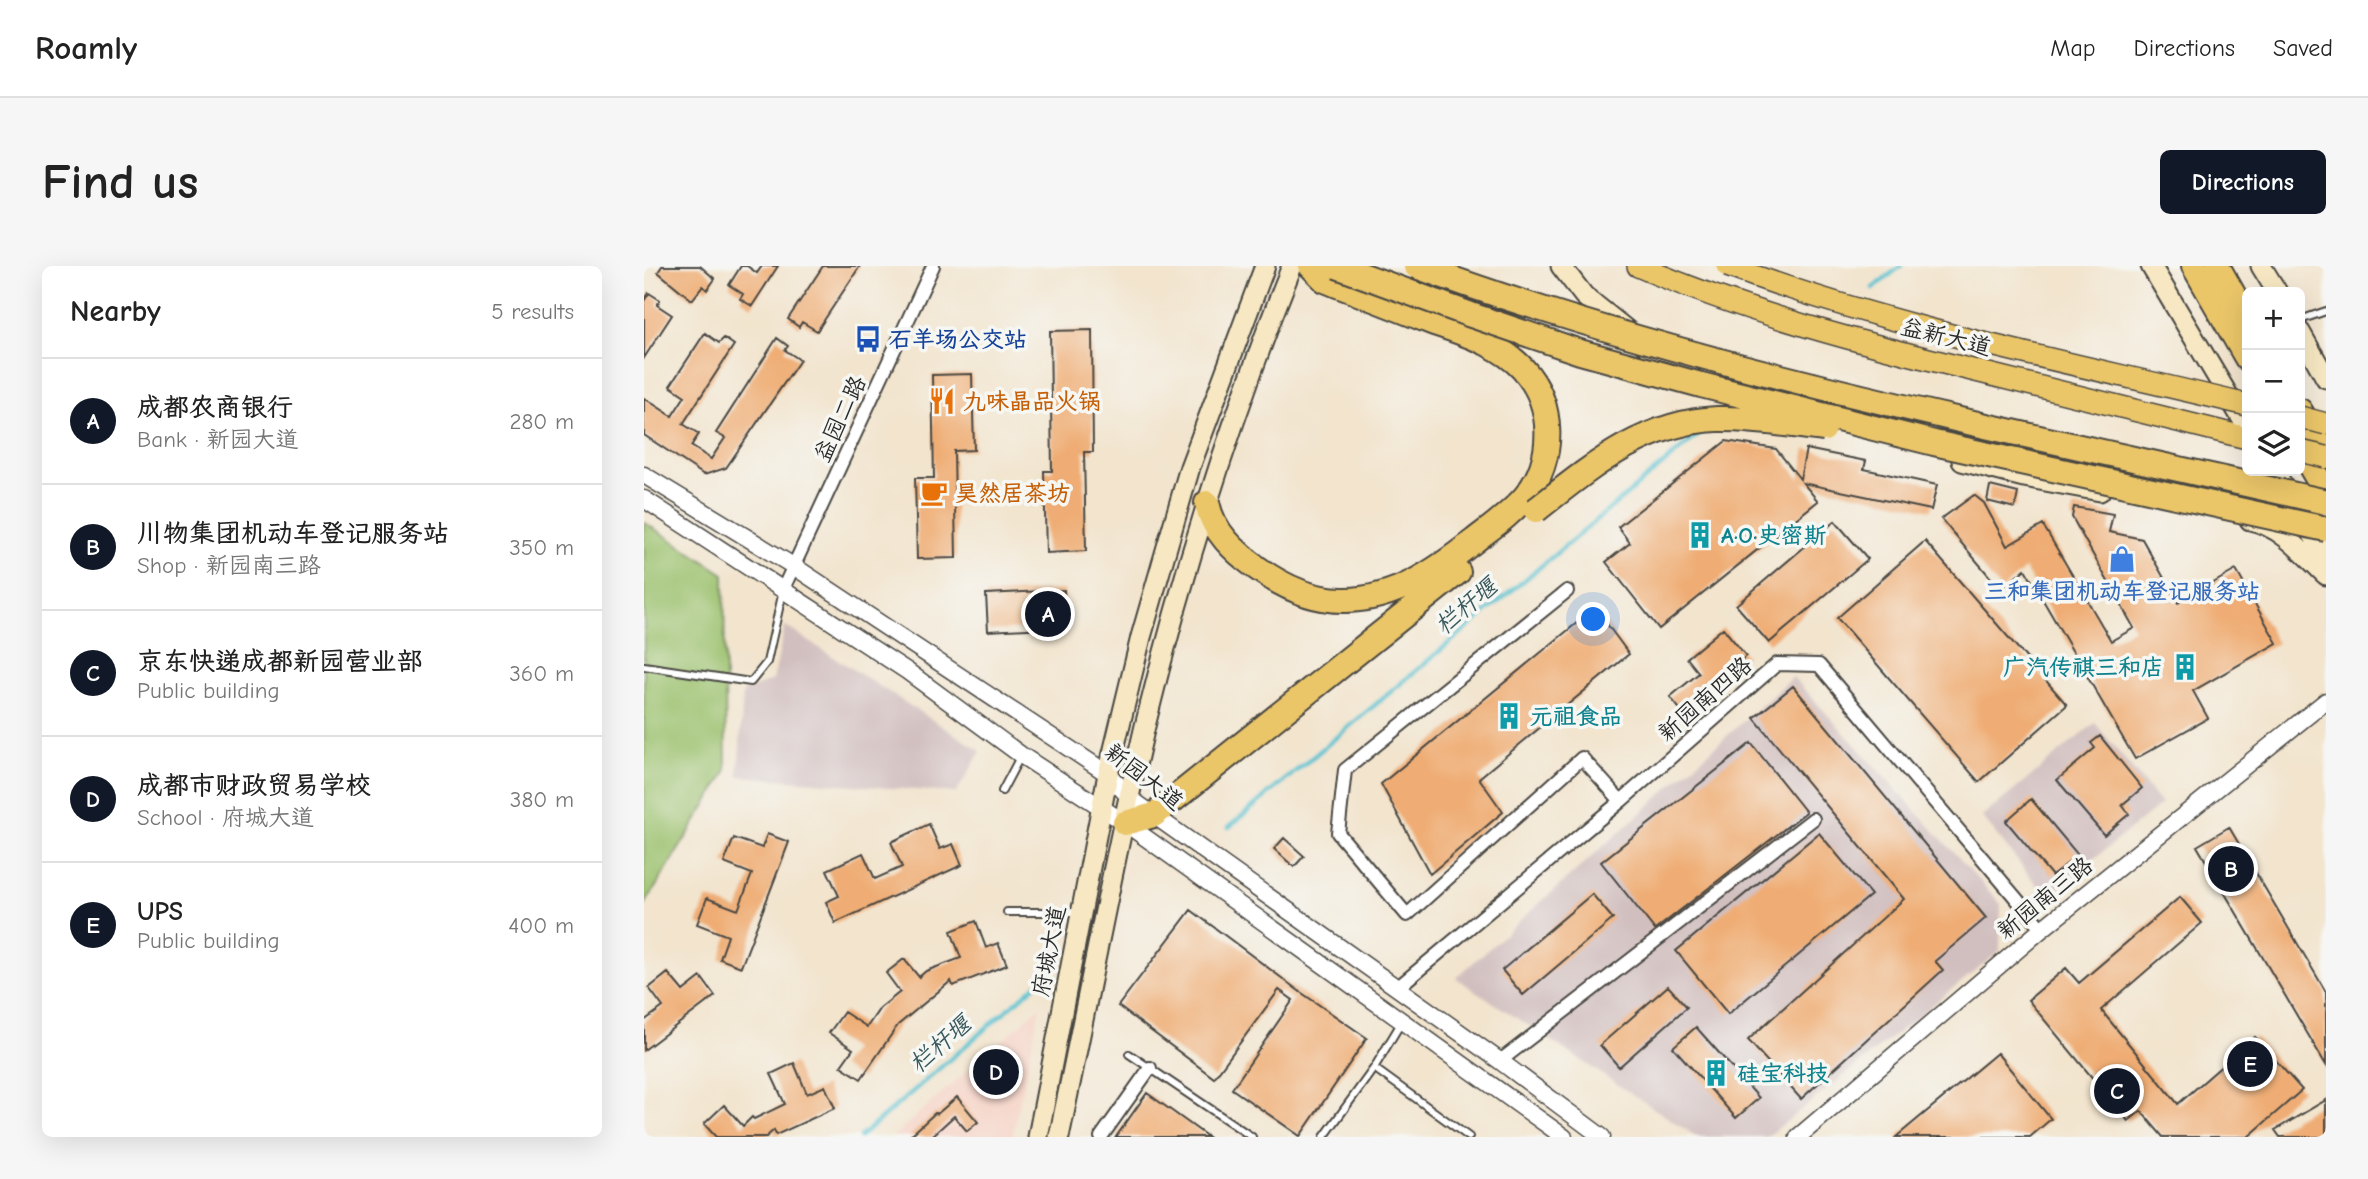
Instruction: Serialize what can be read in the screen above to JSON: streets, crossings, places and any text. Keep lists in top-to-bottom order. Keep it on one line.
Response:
{"streets":{"main road":["益新大道","府城大道"],"street":["益园二路","新园南四路","新园大道","新园南三路"]},"crossings":[["益园二路","新园大道"],["新园南四路","新园大道"],["新园南四路","新园南三路"],["新园大道","府城大道"]],"water":["栏杆堰"],"places":{"bus stop":["石羊场公交站"],"restaurant":["九味晶品火锅"],"cafe":["昊然居茶坊"],"building":["A·O·史密斯","广汽传祺三和店","元祖食品","硅宝科技"],"shop":["三和集团机动车登记服务站"]},"page":{"header":"Roamly","nav":["Map","Directions","Saved"],"buttons":"Directions","title":"Find us","heading":["Nearby","5 results"],"map_buttons":["+","−"],"list":[{"mark":"A","name":"成都农商银行","note":"Bank · 新园大道","value":"280 m"},{"mark":"B","name":"川物集团机动车登记服务站","note":"Shop · 新园南三路","value":"350 m"},{"mark":"C","name":"京东快递成都新园营业部","note":"Public building","value":"360 m"},{"mark":"D","name":"成都市财政贸易学校","note":"School · 府城大道","value":"380 m"},{"mark":"E","name":"UPS","note":"Public building","value":"400 m"}],"pins":["A","B","E","D","C"]}}
